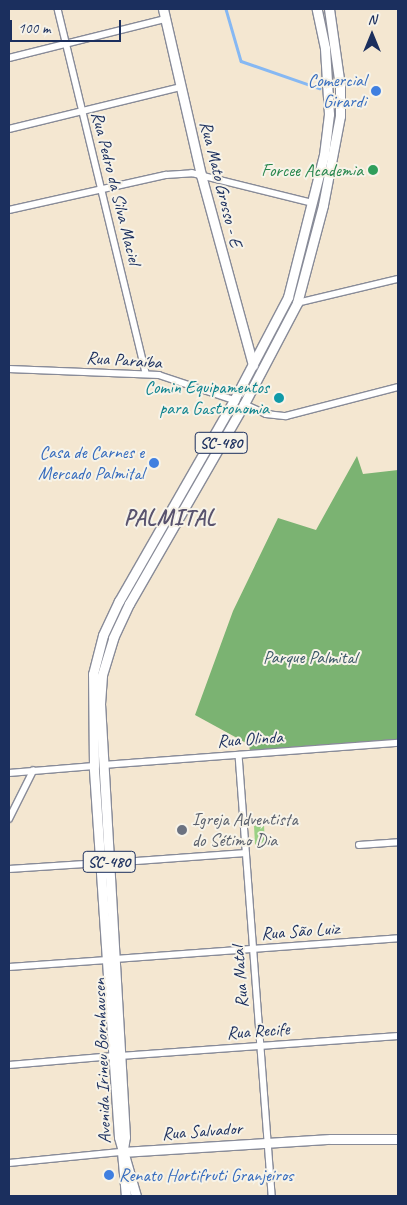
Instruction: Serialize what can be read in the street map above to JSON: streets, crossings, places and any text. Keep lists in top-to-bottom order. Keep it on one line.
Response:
{"streets":{"main road":["Rua Mato Grosso - E","SC-480","Avenida Irineu Bornhausen","Rua Salvador"],"street":["Rua Pedro da Silva Maciel","Rua Paraíba","Rua Olinda","Rua São Luiz","Rua Natal","Rua Recife"]},"crossings":[["Rua Mato Grosso - E","Avenida Irineu Bornhausen"],["Rua Pedro da Silva Maciel","Rua Paraíba"],["Rua Paraíba","Avenida Irineu Bornhausen"],["SC-480","Avenida Irineu Bornhausen"],["SC-480","Rua Salvador"],["Rua Olinda","Rua Natal"],["Rua Olinda","Avenida Irineu Bornhausen"],["Rua São Luiz","Rua Natal"],["Rua São Luiz","Avenida Irineu Bornhausen"],["Rua Natal","Rua Recife"],["Rua Natal","Rua Salvador"],["Rua Recife","Avenida Irineu Bornhausen"],["Avenida Irineu Bornhausen","Rua Salvador"]],"districts":["PALMITAL"],"parks":["Parque Palmital"],"places":["Comercial Girardi","Forcee Academia","Comin Equipamentos para Gastronomia","Casa de Carnes e Mercado Palmital","Igreja Adventista do Sétimo Dia","Renato Hortifruti Granjeiros"],"scale_bar":"100 m","north":"top"}
